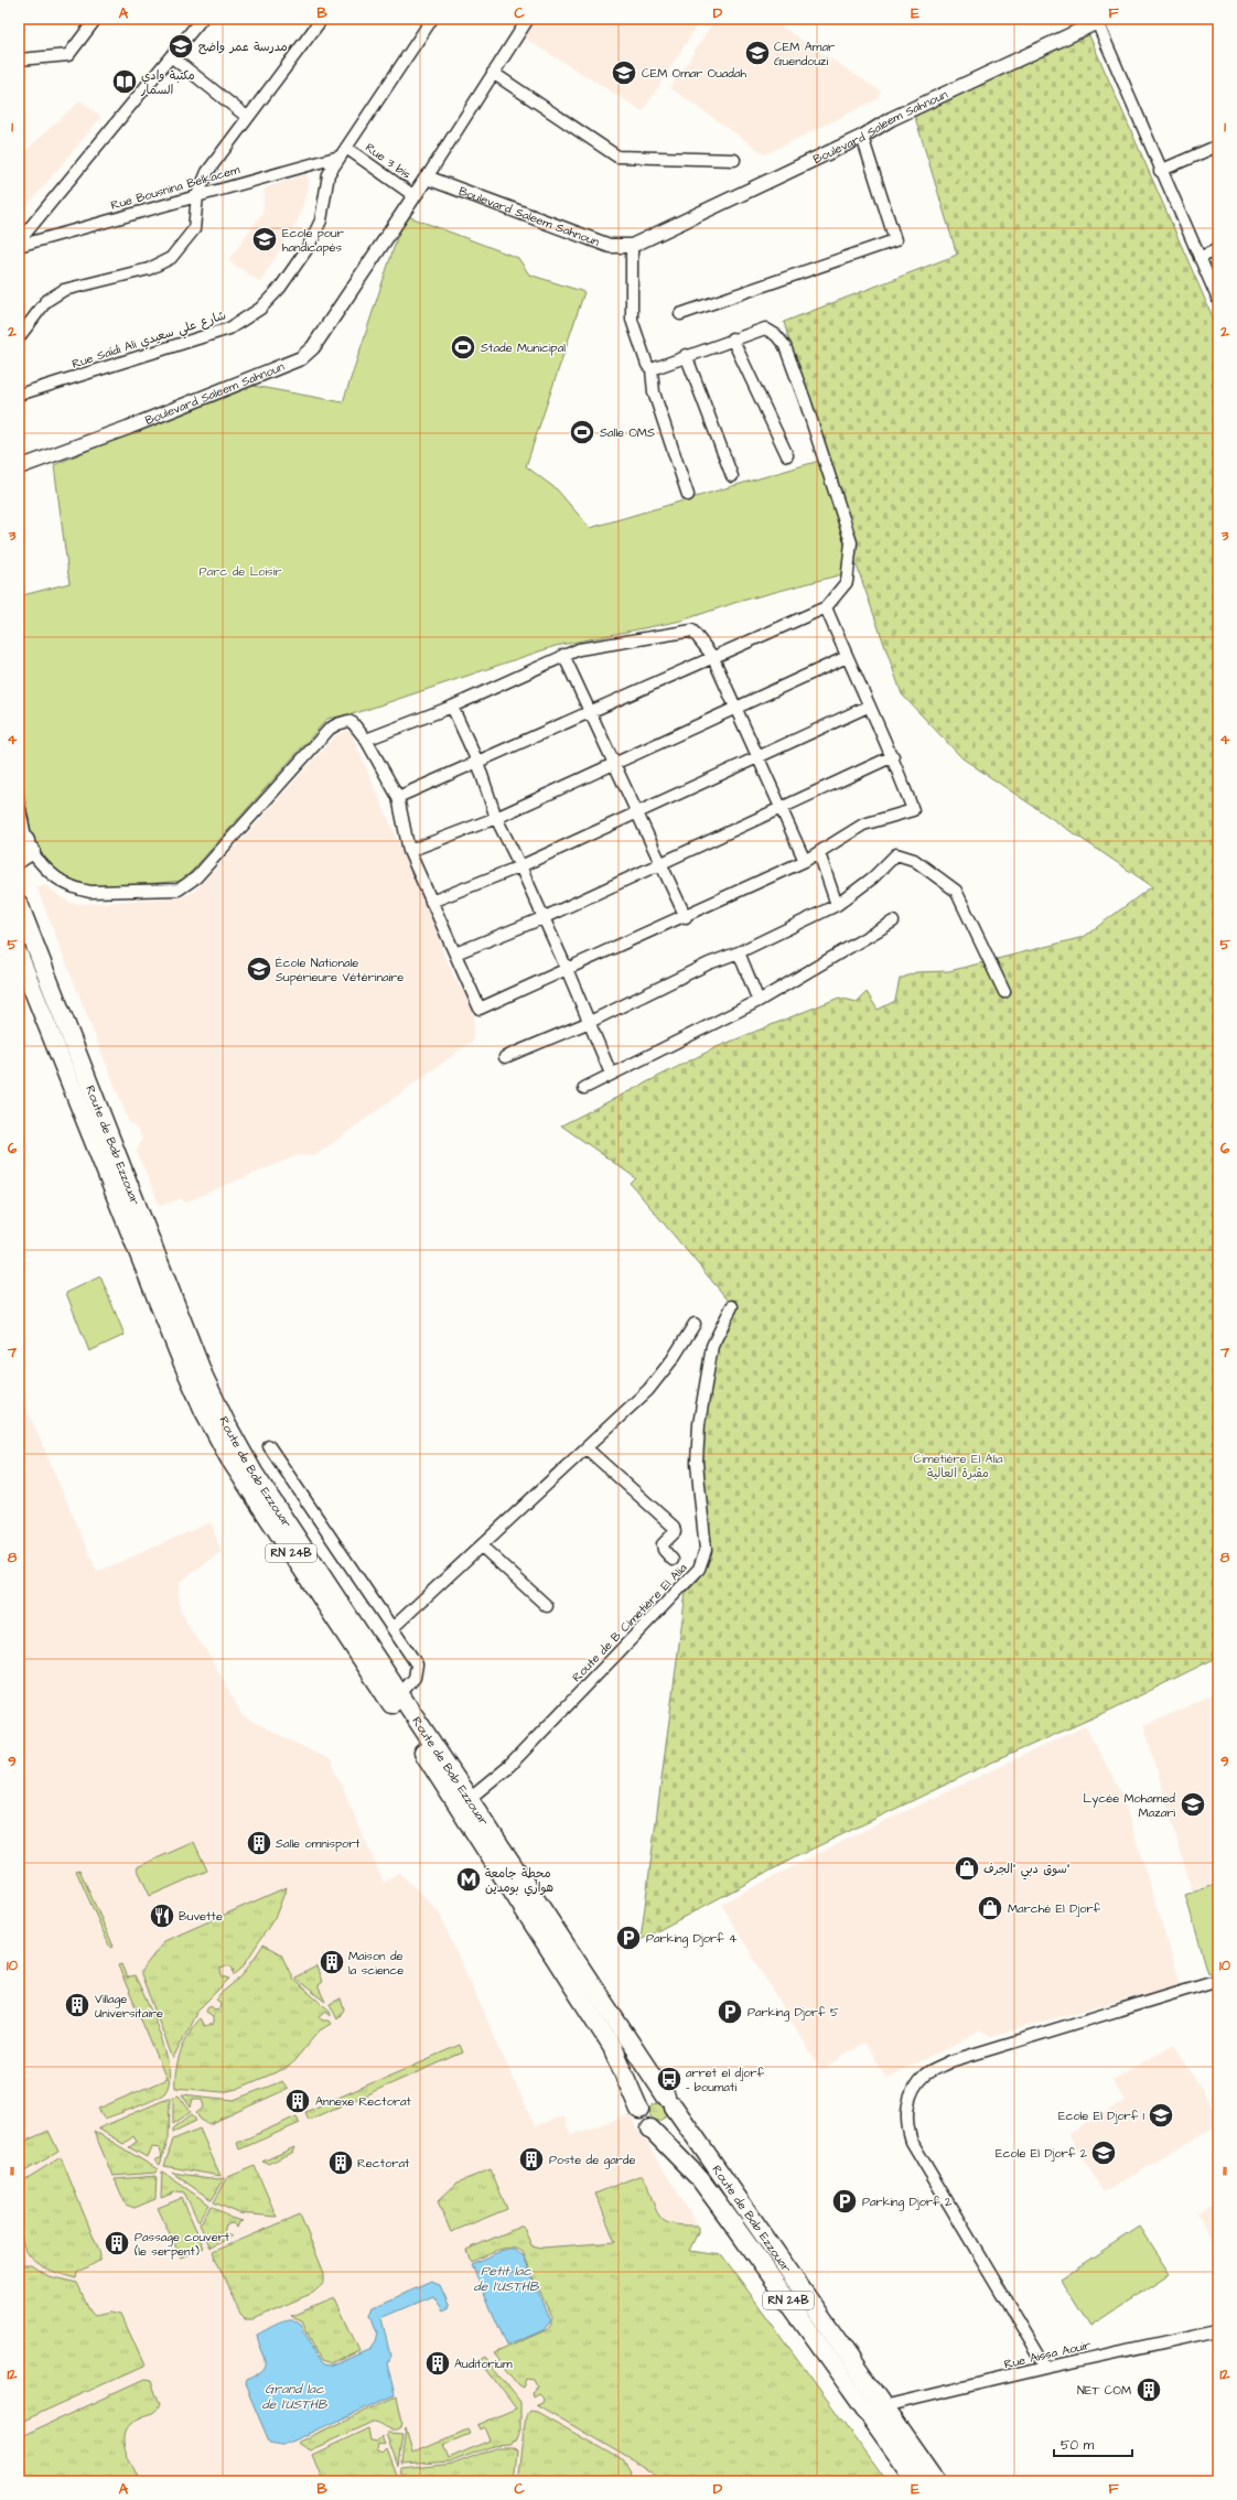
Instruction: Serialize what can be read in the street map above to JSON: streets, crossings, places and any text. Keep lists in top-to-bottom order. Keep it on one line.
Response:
{"streets":{"main road":["Route de Bab Ezzouar","RN 24B"],"street":["Boulevard Saleem Sahnoun","Rue 3 bis","Rue Bousnina Belkacem","Rue Saïdi Ali شارع علي سعيدي","Route de B Cimetière El Alia","Rue Aissa Aouir"]},"crossings":[["Boulevard Saleem Sahnoun","Rue 3 bis"],["Rue 3 bis","Rue Bousnina Belkacem"],["Rue 3 bis","Rue Saïdi Ali شارع علي سعيدي"],["Rue Bousnina Belkacem","Rue Saïdi Ali شارع علي سعيدي"],["Route de Bab Ezzouar","Route de B Cimetière El Alia"],["Route de Bab Ezzouar","Rue Aissa Aouir"]],"water":["Petit lac de l'USTHB","Grand lac de l'USTHB"],"parks":["Parc de Loisir","Cimetière El Alia مقبرة العالية"],"places":{"school or university":["مدرسة عمر واضح","CEM Amar Guendouzi","CEM Omar Ouadah","Ecole pour handicapés","École Nationale Supérieure Vétérinaire","Lycée Mohamed Mazari","Ecole El Djorf 1","Ecole El Djorf 2"],"library":["مكتبة وادي السمار"],"sports":["Stade Municipal","Salle OMS"],"building":["Salle omnisport","Maison de la science","Village Universitaire","Annexe Rectorat","Poste de garde","Rectorat","Passage couvert (le serpent)","Auditorium","NET COM"],"shop":["سوق دبي \"الجرف\"","Marché El Djorf"],"metro station":["محطة جامعة هواري بومدين"],"restaurant":["Buvette"],"parking":["Parking Djorf 4","Parking Djorf 5","Parking Djorf 2"],"bus stop":["arret el djorf - boumati"]},"scale_bar":"50 m","grid":{"columns":["A","B","C","D","E","F"],"rows":["1","2","3","4","5","6","7","8","9","10","11","12"]}}
